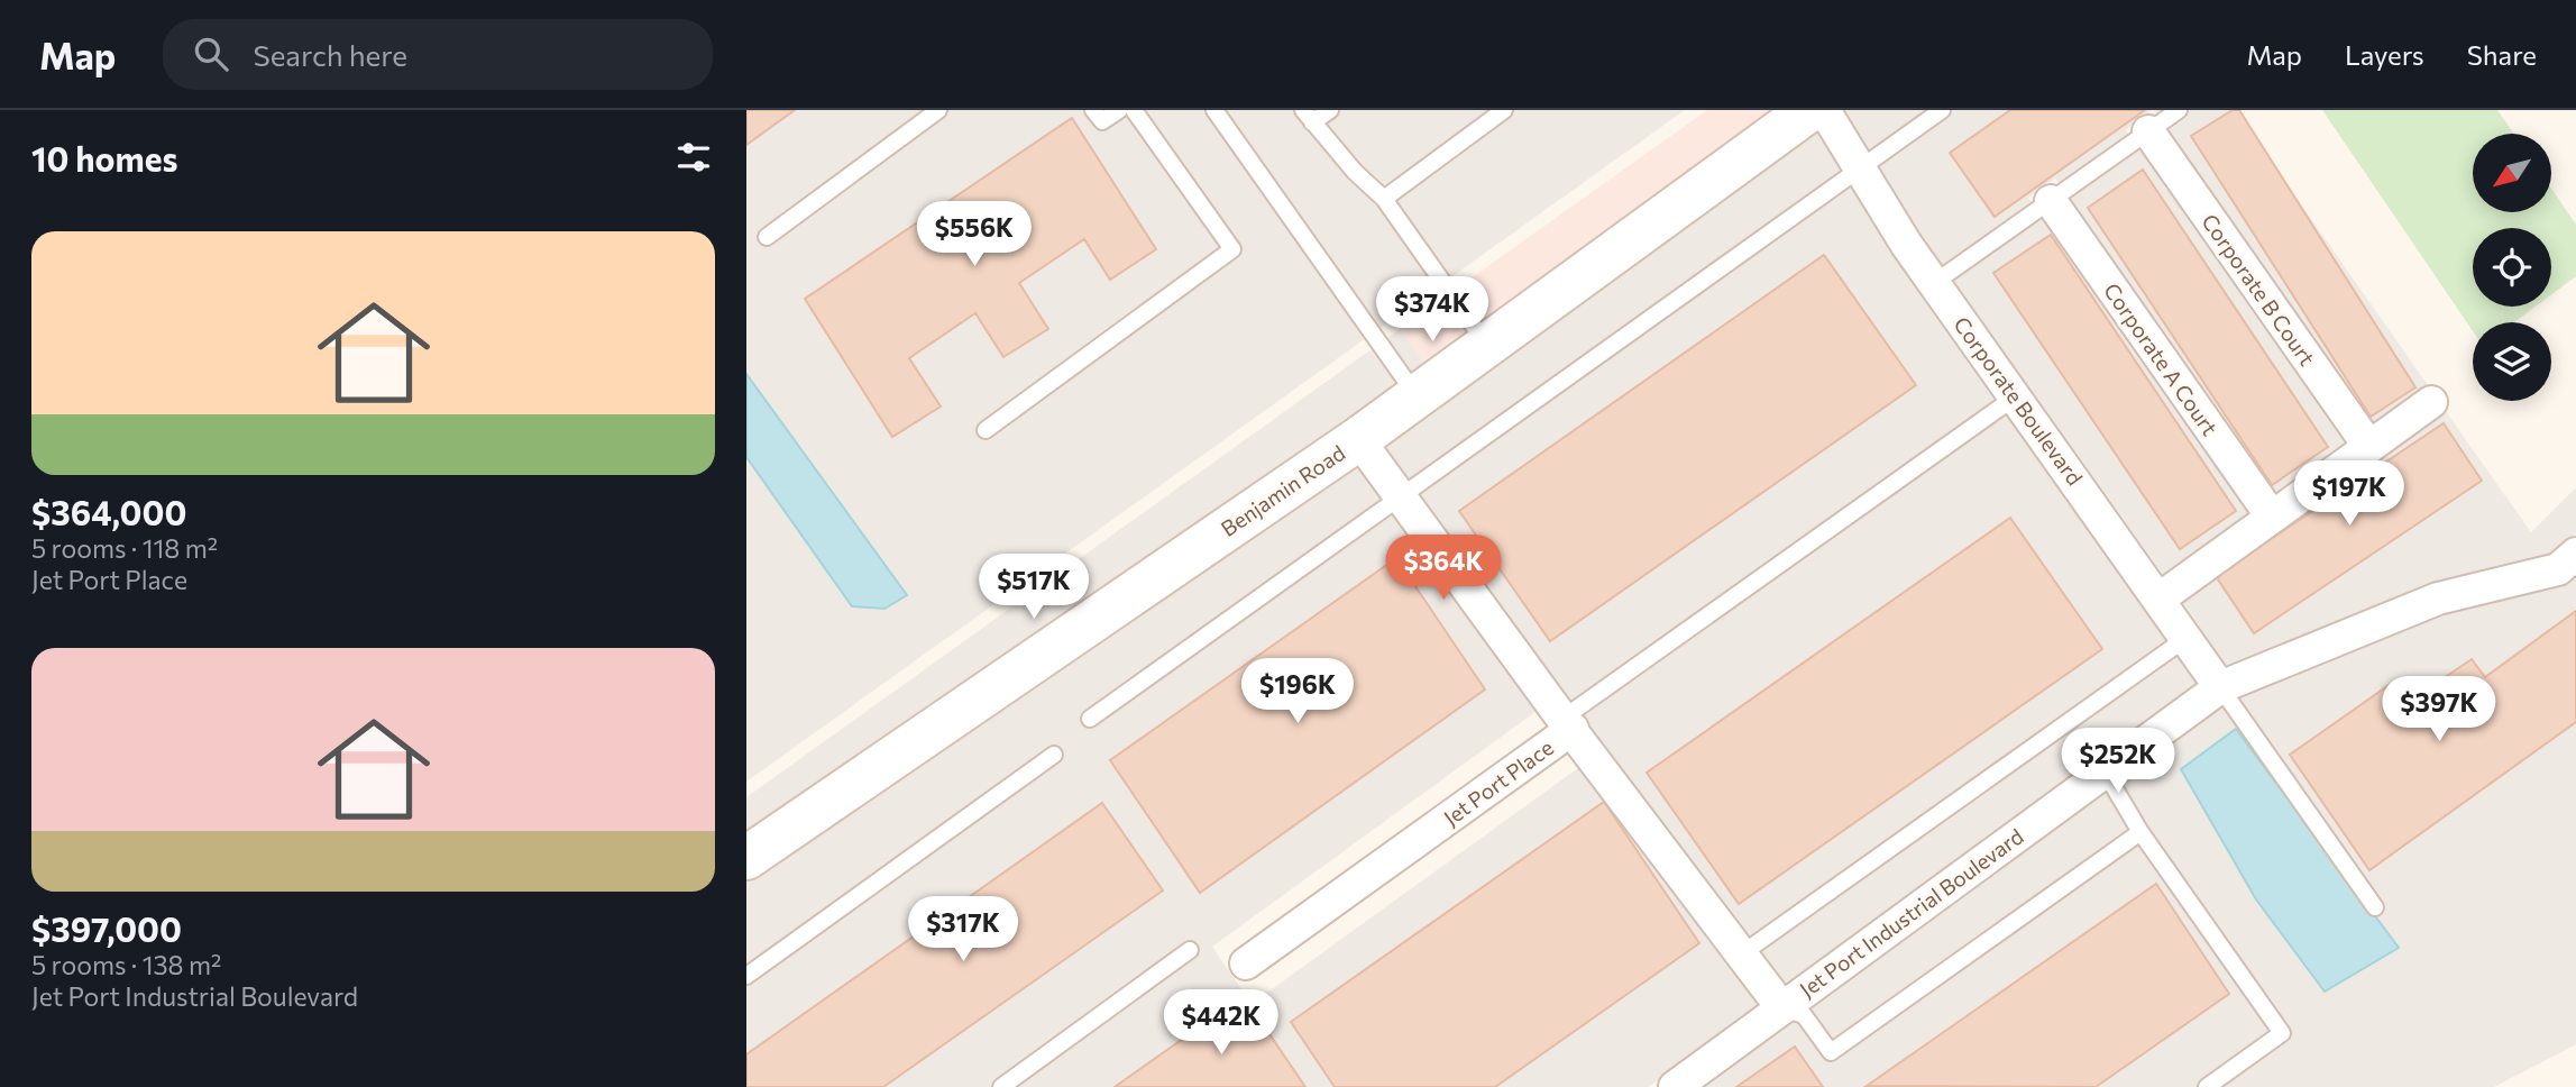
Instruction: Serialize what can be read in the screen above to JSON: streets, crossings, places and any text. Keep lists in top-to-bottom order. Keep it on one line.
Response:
{"streets":{"street":["Corporate B Court","Corporate A Court","Corporate Boulevard","Benjamin Road","Jet Port Place","Jet Port Industrial Boulevard"]},"crossings":[["Corporate Boulevard","Jet Port Industrial Boulevard"],["Benjamin Road","Jet Port Place"]],"north":"bottom left","page":{"header":"Map","search":"Search here","nav":["Map","Layers","Share"],"heading":"10 homes","price":["$556K","$374K","$197K","$364K","$517K","$196K","$397K","$252K","$317K","$442K"],"list":[{"name":"$364,000","note":"5 rooms · 118 m² · Jet Port Place"},{"name":"$397,000","note":"5 rooms · 138 m² · Jet Port Industrial Boulevard"}]}}
